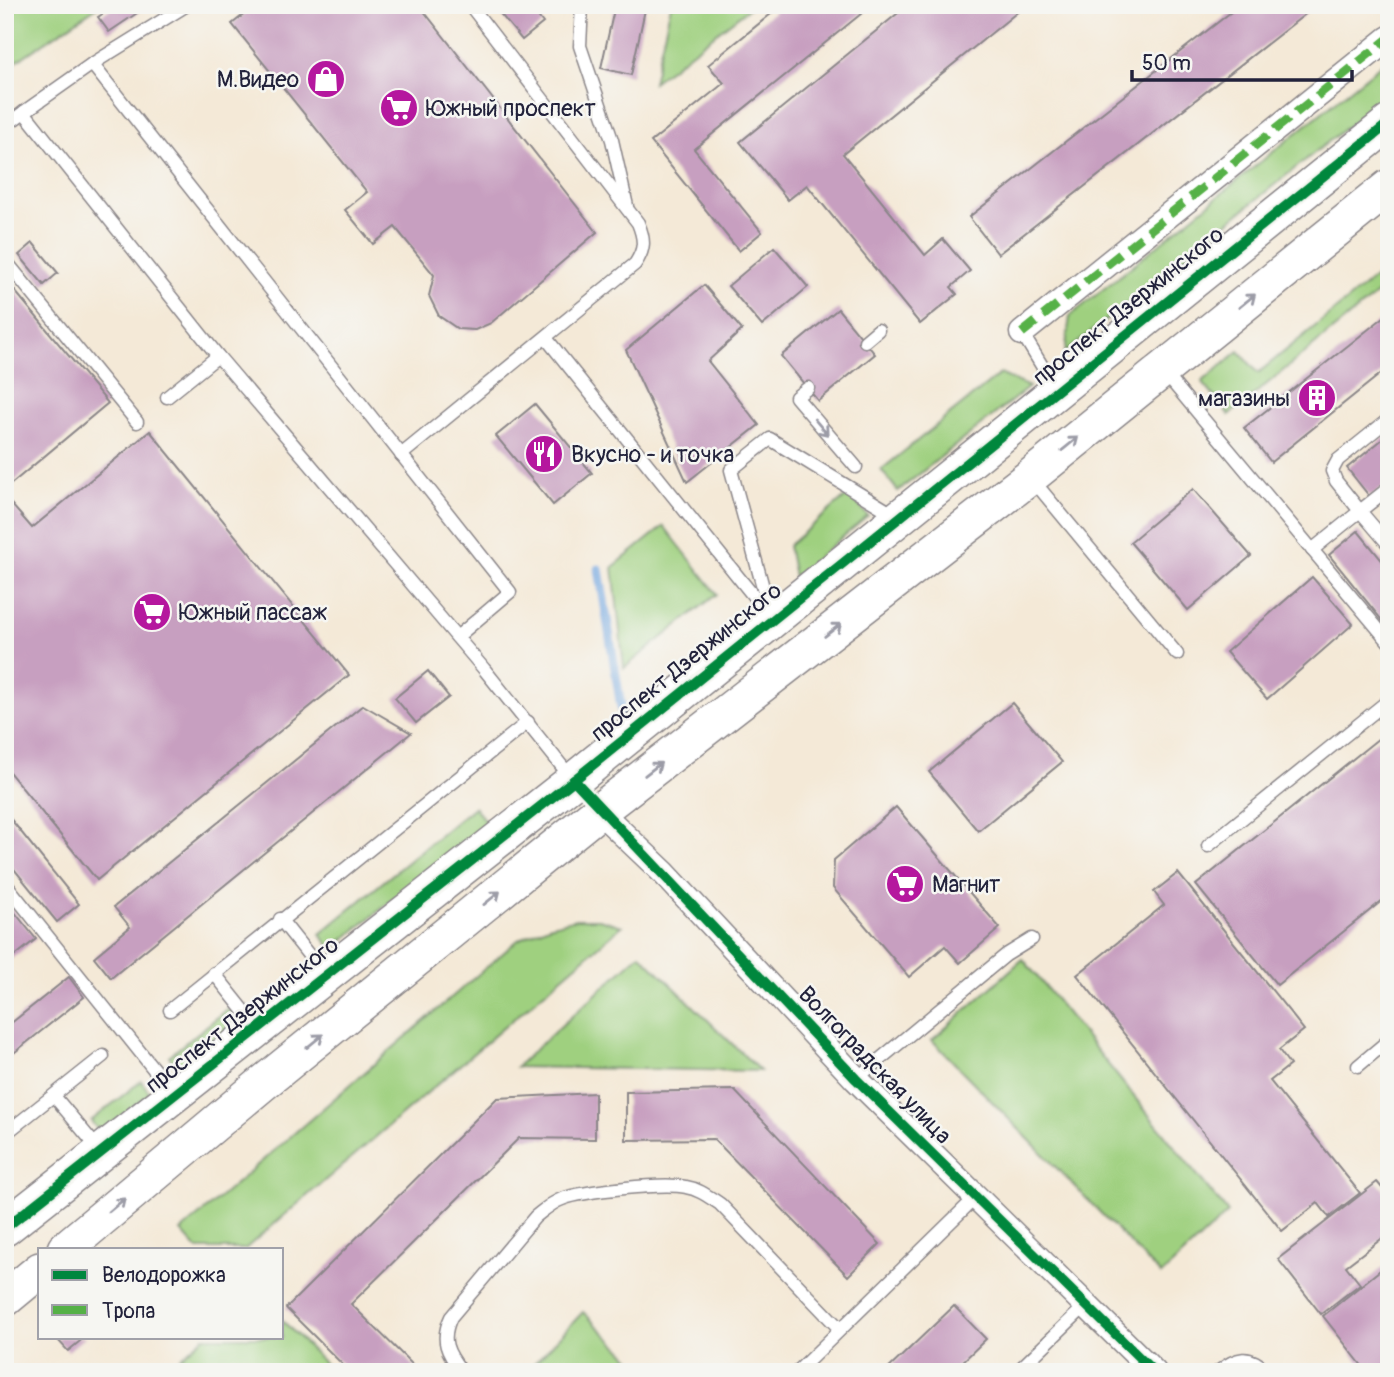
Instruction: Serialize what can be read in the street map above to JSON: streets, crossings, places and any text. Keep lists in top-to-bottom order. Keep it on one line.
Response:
{"streets":{"street":["проспект Дзержинского","Волгоградская улица"]},"crossings":[["проспект Дзержинского","Волгоградская улица"]],"places":{"shop":["М.Видео"],"supermarket":["Южный проспект","Южный пассаж","Магнит"],"building":["магазины"],"restaurant":["Вкусно - и точка"]},"legend":["Велодорожка","Тропа"],"scale_bar":"50 m"}
